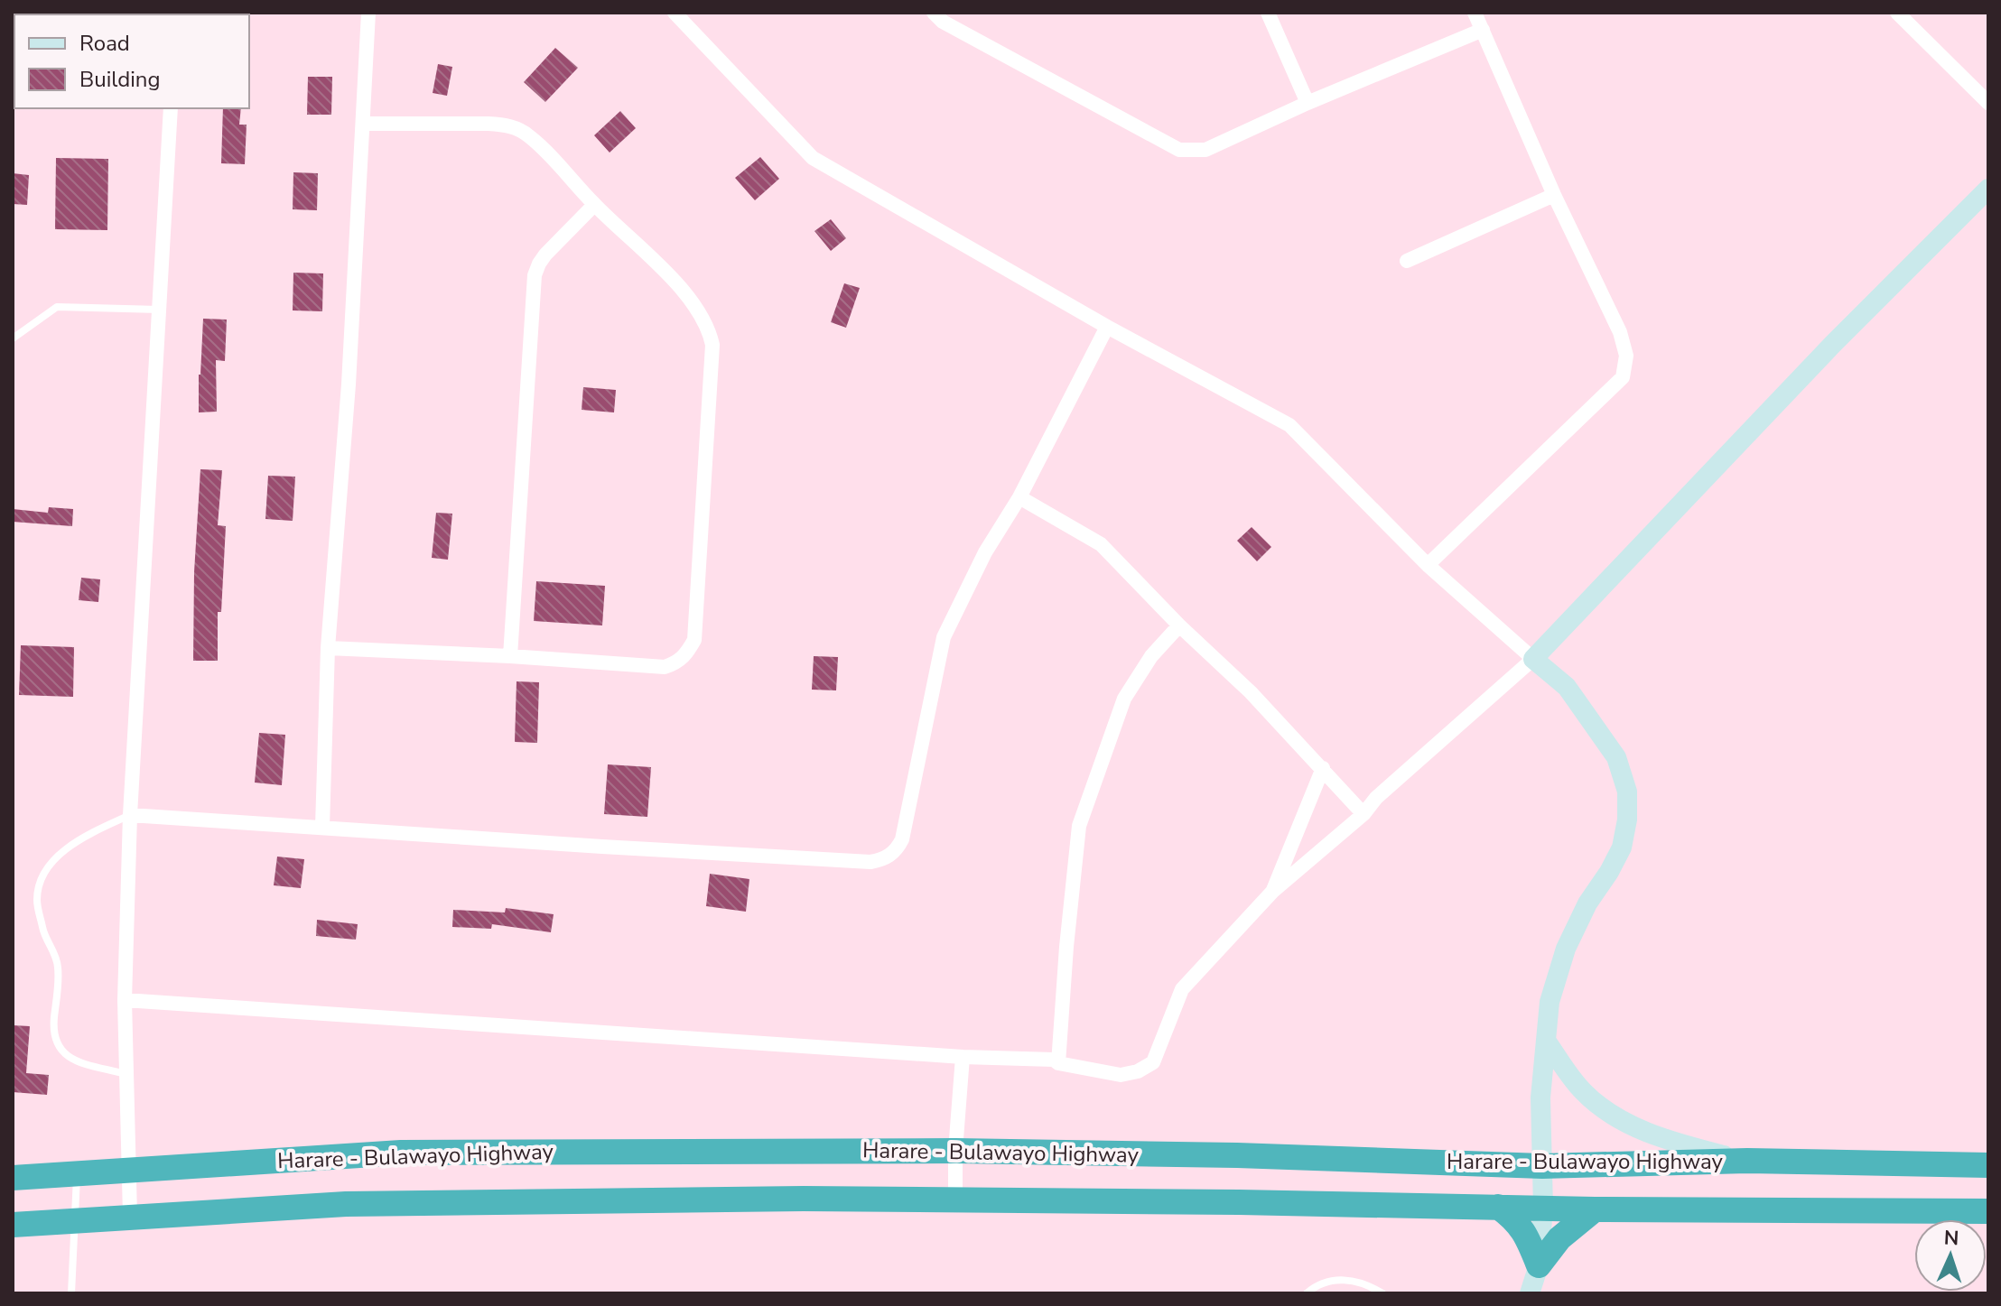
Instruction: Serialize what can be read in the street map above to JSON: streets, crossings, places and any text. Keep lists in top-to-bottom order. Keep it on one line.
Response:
{"streets":{"highway":["Harare - Bulawayo Highway"]},"legend":["Road","Building"],"north":"top"}
